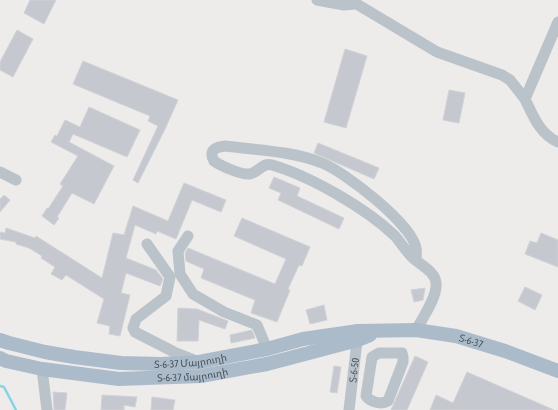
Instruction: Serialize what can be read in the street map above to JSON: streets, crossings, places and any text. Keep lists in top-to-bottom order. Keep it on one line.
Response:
{"streets":{"main road":["Տ-6-37","Տ-6-37 Մայրուղի","Տ-6-37 մայրուղի"],"street":["Տ-6-50"]},"crossings":[["Տ-6-37","Տ-6-37 մայրուղի"],["Տ-6-37 Մայրուղի","Տ-6-50"],["Տ-6-37 Մայրուղի","Տ-6-37 մայրուղի"],["Տ-6-50","Տ-6-37 մայրուղի"]]}
